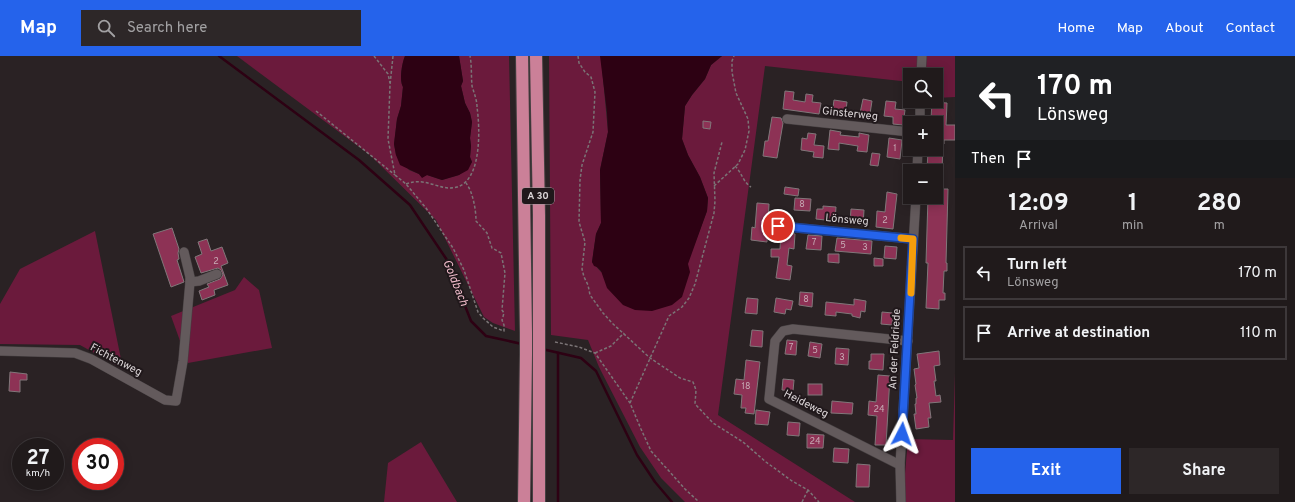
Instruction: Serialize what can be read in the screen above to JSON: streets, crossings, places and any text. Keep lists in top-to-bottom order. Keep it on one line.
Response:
{"streets":{"highway":["A 30"],"street":["Ginsterweg","Lönsweg","An der Feldriede","Fichtenweg","Heideweg"]},"crossings":[["Lönsweg","An der Feldriede"],["An der Feldriede","Heideweg"]],"water":["Goldbach"],"house_numbers":["1","8","2","7","5","3","2","8","7","5","3","18","24","24"],"page":{"header":"Map","search":"Search here","nav":["Home","Map","About","Contact"],"turn":["170 m","Lönsweg"],"map_buttons":["+","−"],"then":"Then","eta":["12:09","Arrival","1","min","280","m"],"list":[{"name":"Turn left","note":"Lönsweg","value":"170 m"},{"name":"Arrive at destination","value":"110 m"}],"speed":"27 km/h","limit":"30","buttons":["Exit","Share"]}}
